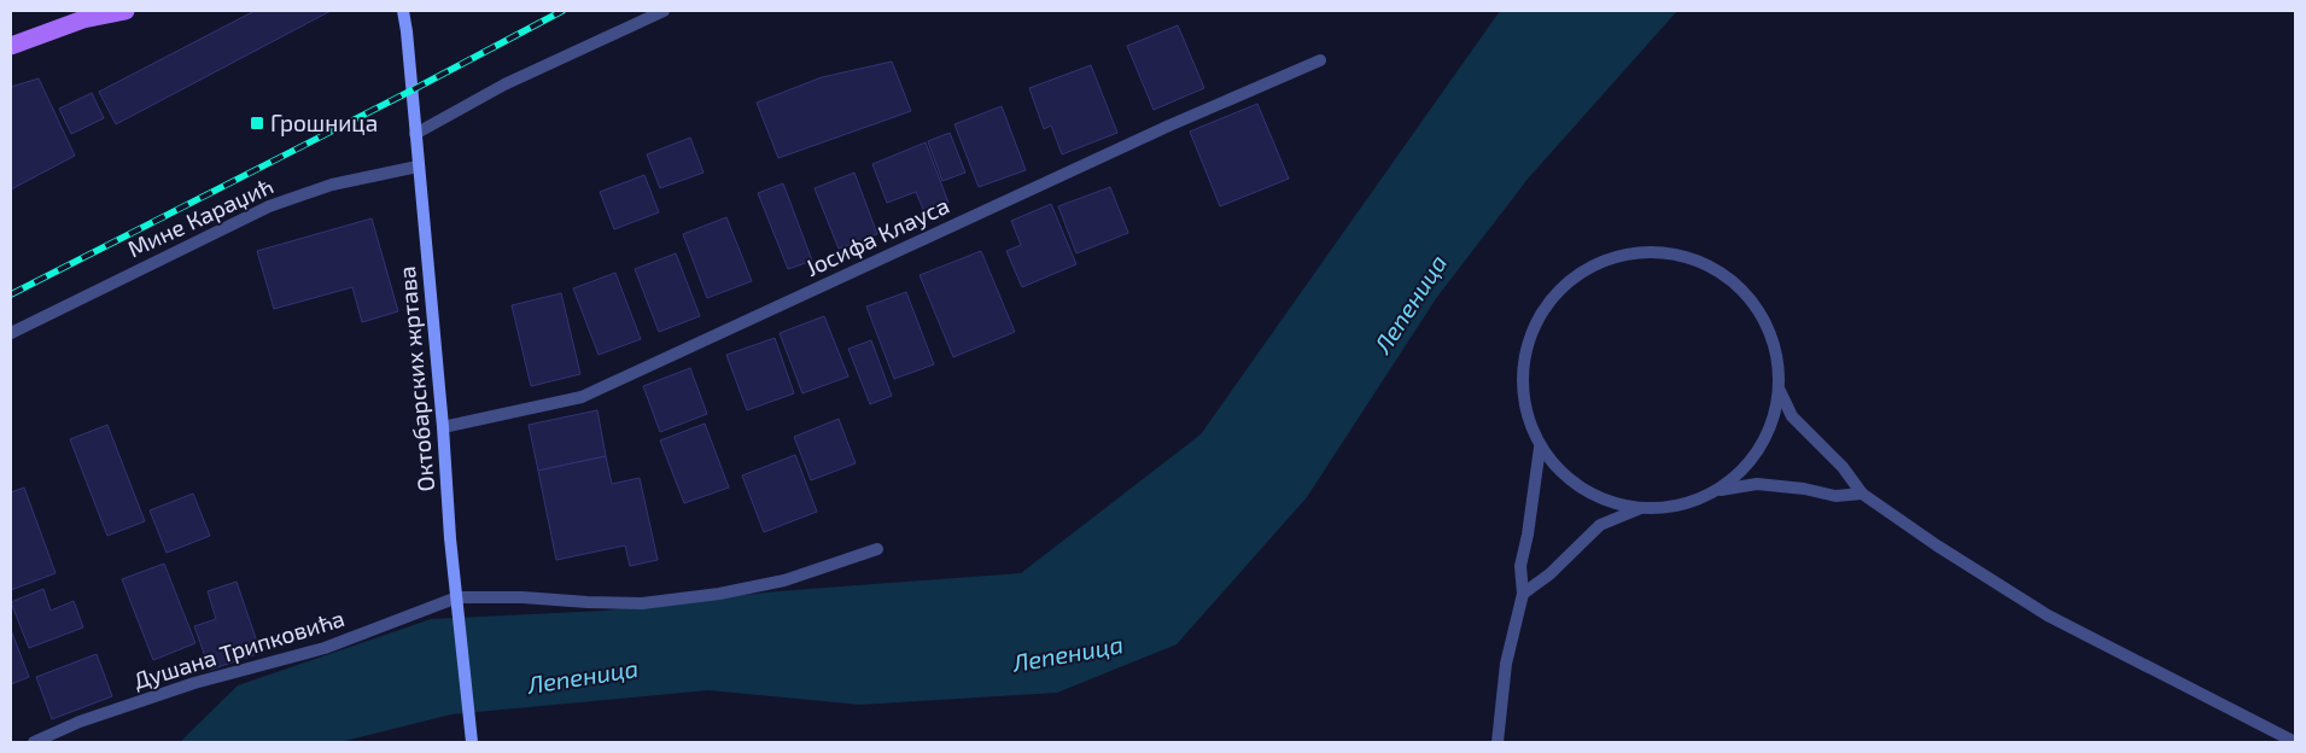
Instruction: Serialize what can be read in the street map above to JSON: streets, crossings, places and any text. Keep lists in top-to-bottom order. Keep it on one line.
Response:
{"streets":{"street":["Мине Караџић","Јосифа Клауса","Октобарских жртава","Душана Трипковића"]},"crossings":[["Мине Караџић","Октобарских жртава"],["Јосифа Клауса","Октобарских жртава"],["Октобарских жртава","Душана Трипковића"]],"water":["Лепеница"],"places":{"transit":["Грошница"]}}
